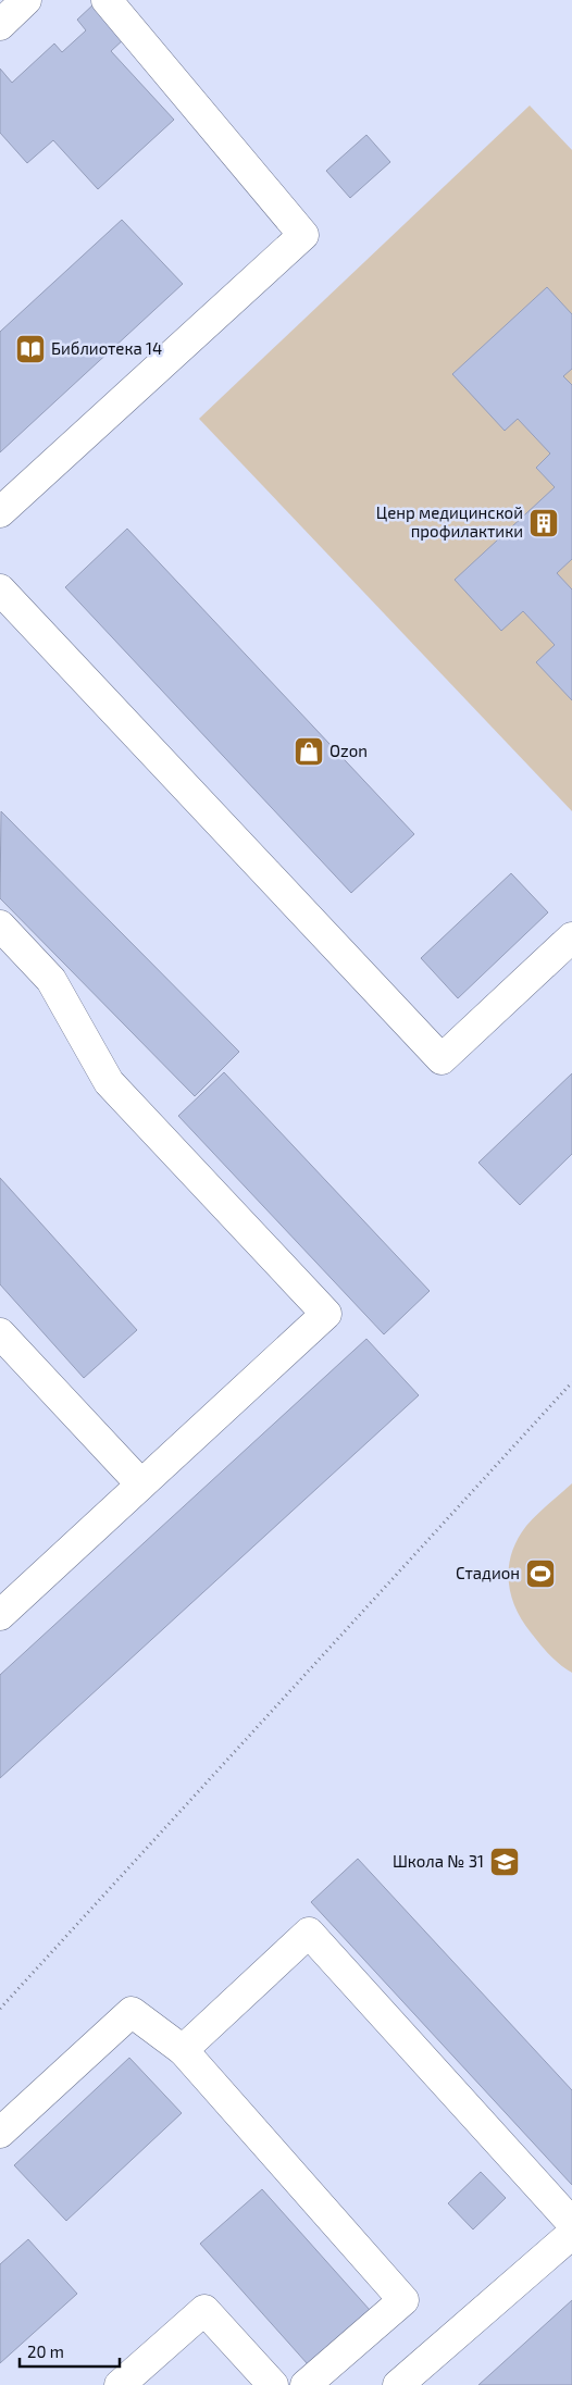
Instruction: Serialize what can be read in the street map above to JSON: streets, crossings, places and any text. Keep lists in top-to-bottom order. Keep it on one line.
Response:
{"places":{"library":["Библиотека 14"],"building":["Ценр медицинской профилактики"],"shop":["Ozon"],"sports":["Стадион"],"school or university":["Школа № 31"]},"scale_bar":"20 m"}
